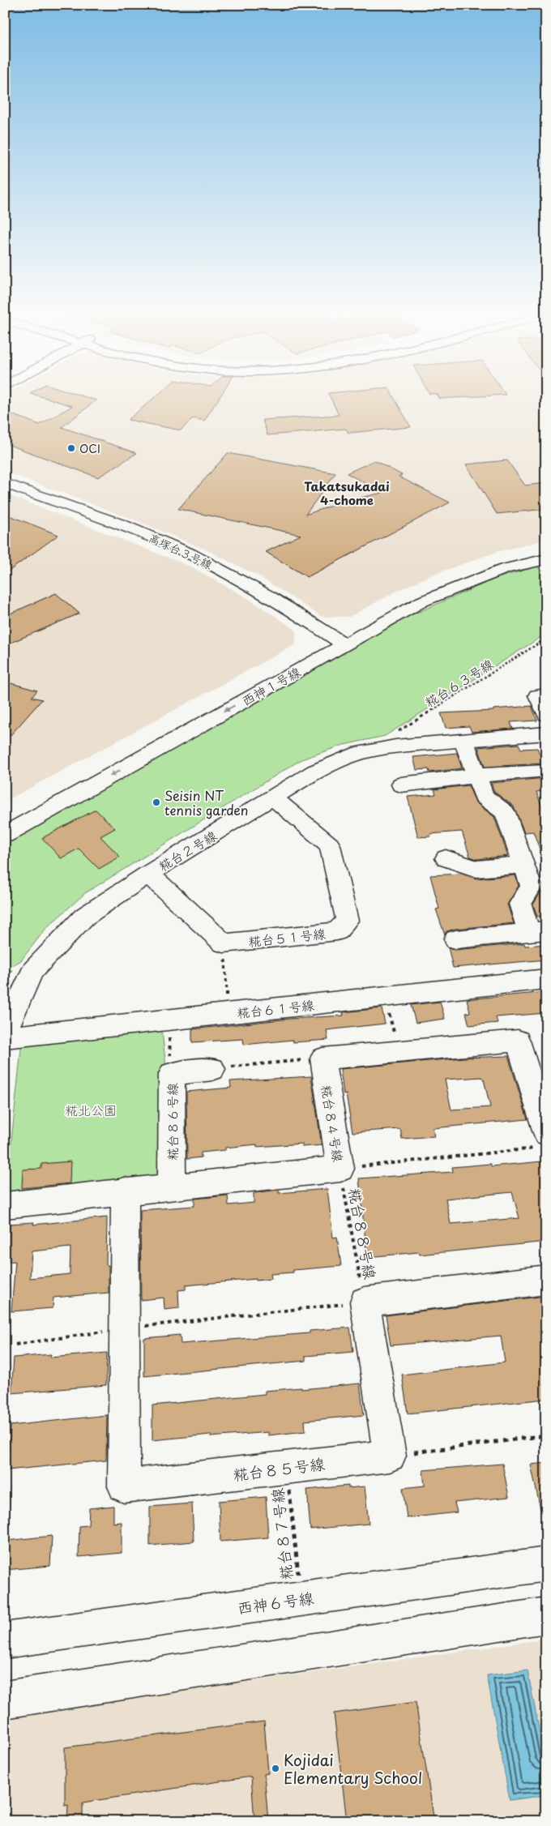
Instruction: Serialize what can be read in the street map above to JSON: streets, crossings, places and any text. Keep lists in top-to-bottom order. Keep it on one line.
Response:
{"streets":{"street":["高塚台３号線","西神１号線","糀台２号線","糀台５１号線","糀台６１号線","糀台８６号線","糀台８４号線","糀台８５号線","西神６号線"],"path":["糀台６３号線","糀台８８号線","糀台８７号線"]},"crossings":[["高塚台３号線","西神１号線"],["糀台６３号線","糀台２号線"],["糀台２号線","糀台５１号線"],["糀台８６号線","糀台８４号線"],["糀台８４号線","糀台８８号線"],["糀台８４号線","糀台８５号線"],["糀台８５号線","糀台８７号線"],["糀台８７号線","西神６号線"]],"districts":["Takatsukadai 4-chome"],"parks":["糀北公園"],"places":["OCI","Seisin NT tennis garden","Kojidai Elementary School"]}
